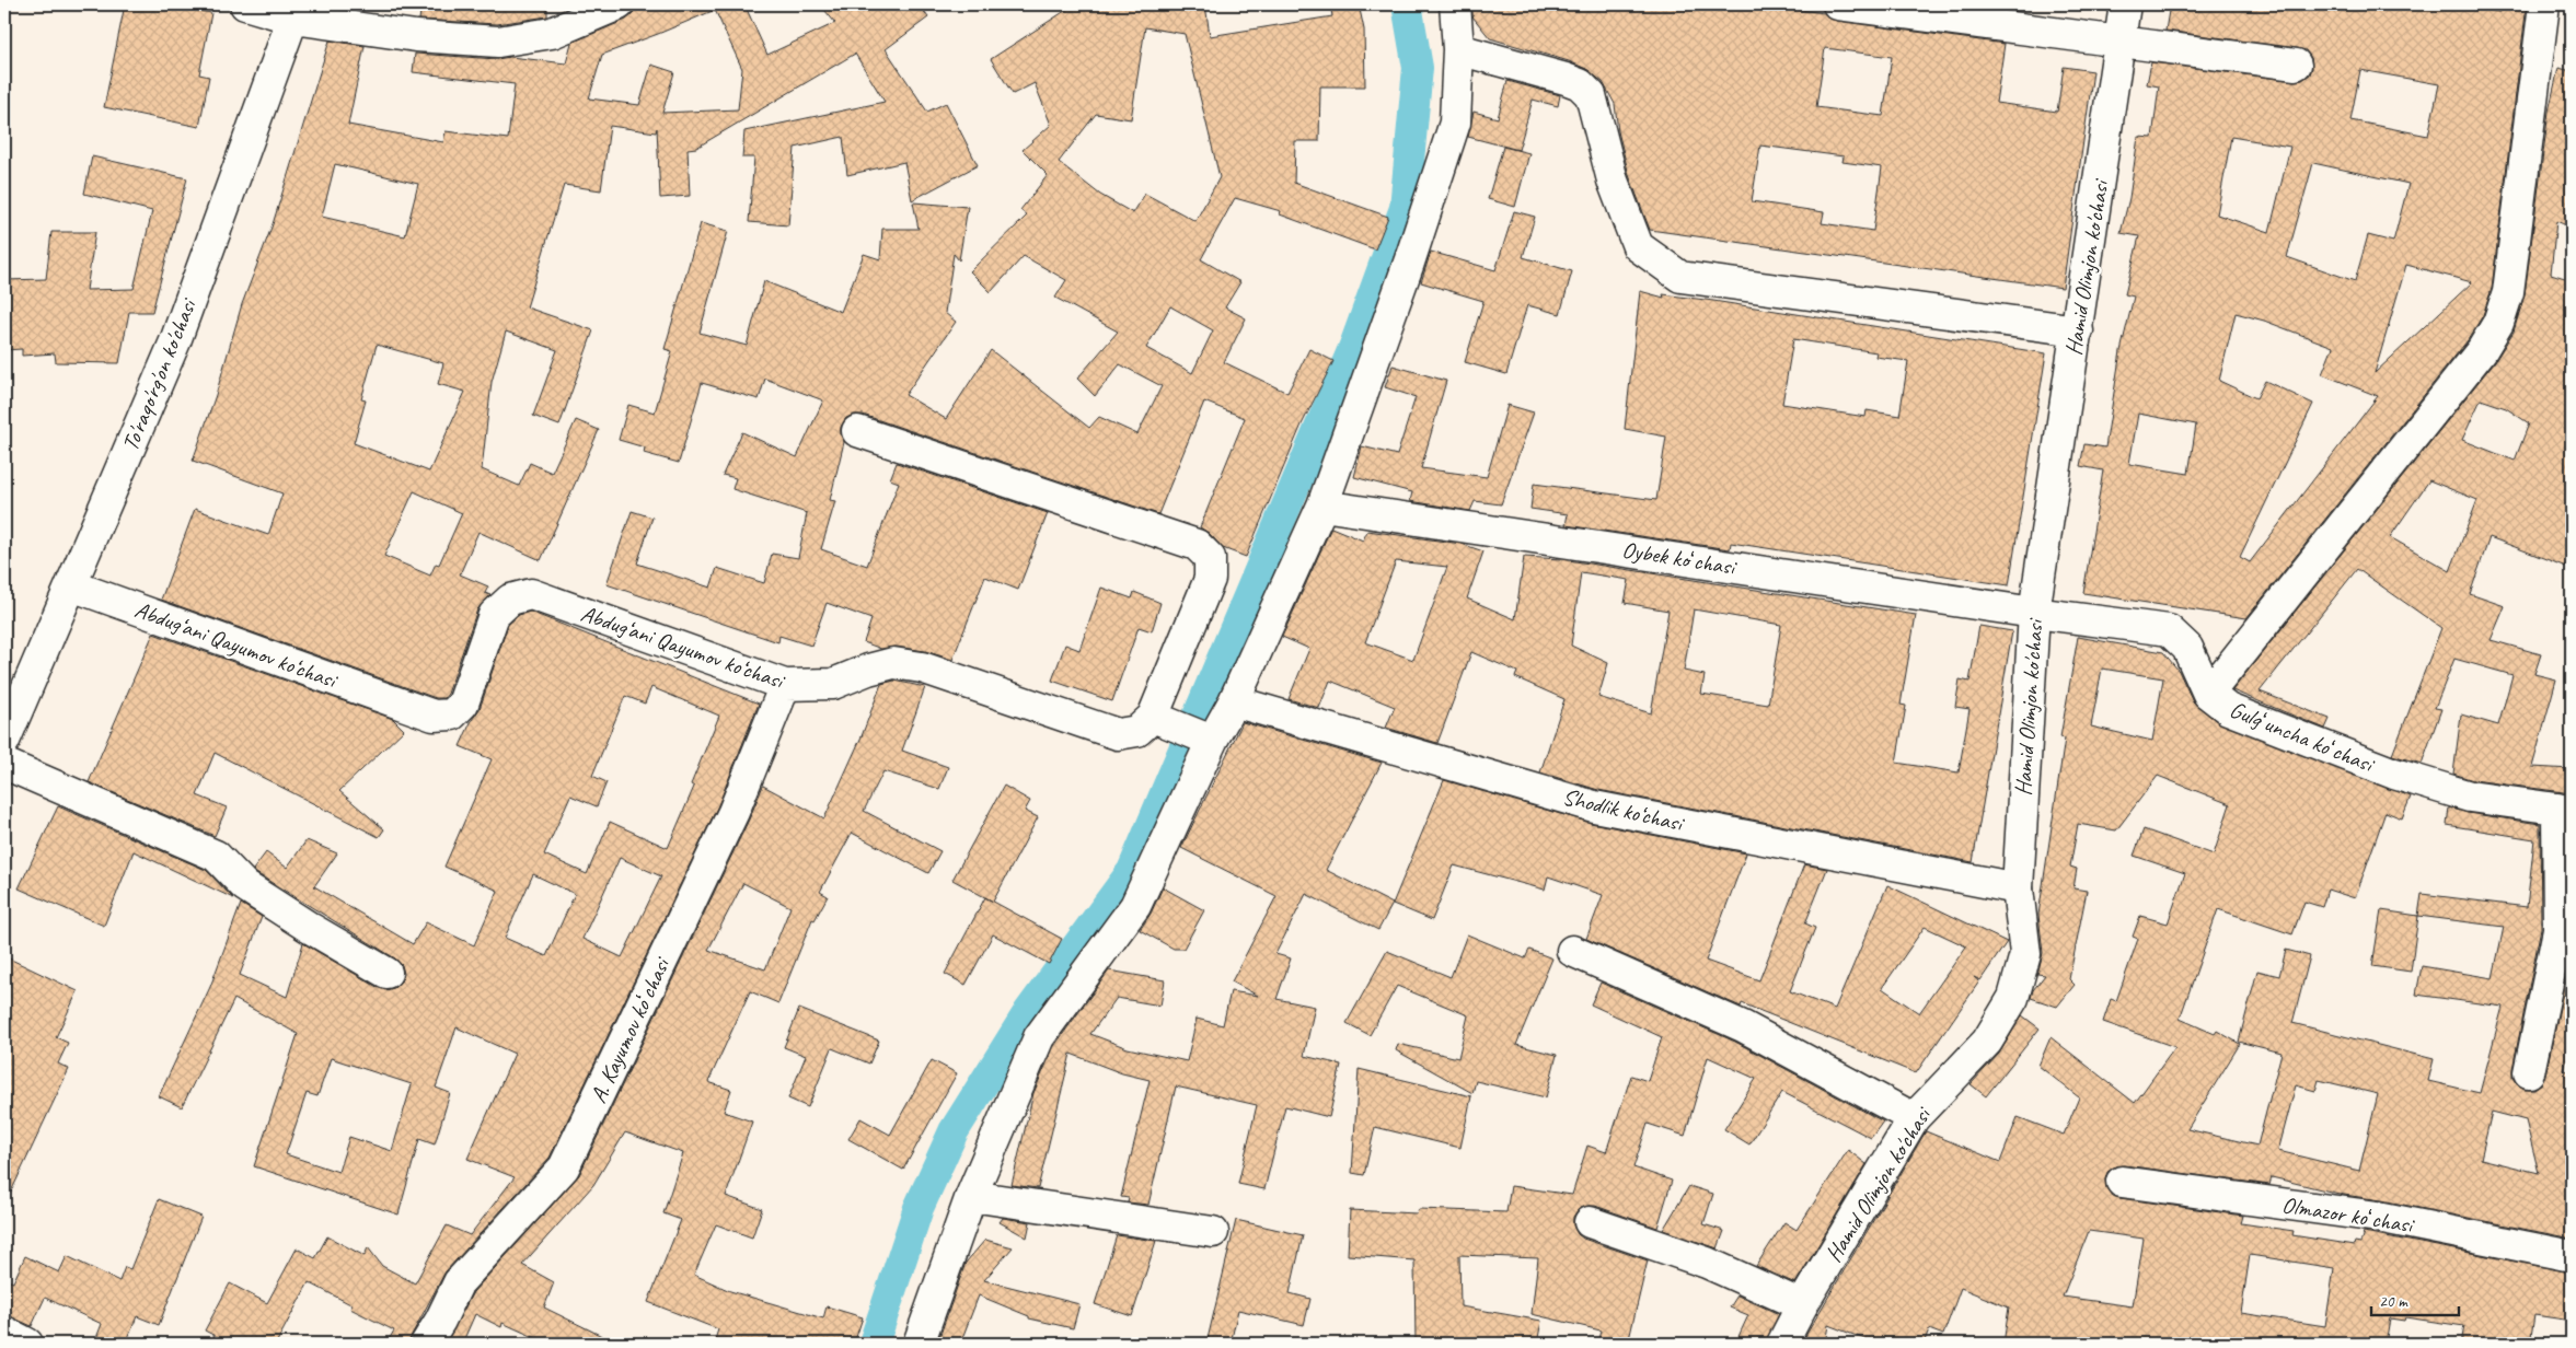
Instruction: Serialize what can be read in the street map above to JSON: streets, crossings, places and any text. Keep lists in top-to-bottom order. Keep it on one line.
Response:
{"streets":{"street":["Hamid Olimjon ko'chasi","To'raqo'rg'on ko'chasi","Oybek koʻchasi","Abdug‘ani Qayumov ko‘chasi","Gulgʻuncha koʻchasi","Shodlik ko‘chasi","A. Kayumov koʻchasi","Olmazor koʻchasi"]},"crossings":[["Hamid Olimjon ko'chasi","Oybek koʻchasi"],["Hamid Olimjon ko'chasi","Gulgʻuncha koʻchasi"],["Hamid Olimjon ko'chasi","Shodlik ko‘chasi"],["To'raqo'rg'on ko'chasi","Abdug‘ani Qayumov ko‘chasi"],["Oybek koʻchasi","Gulgʻuncha koʻchasi"],["Abdug‘ani Qayumov ko‘chasi","A. Kayumov koʻchasi"]],"scale_bar":"20 m"}
